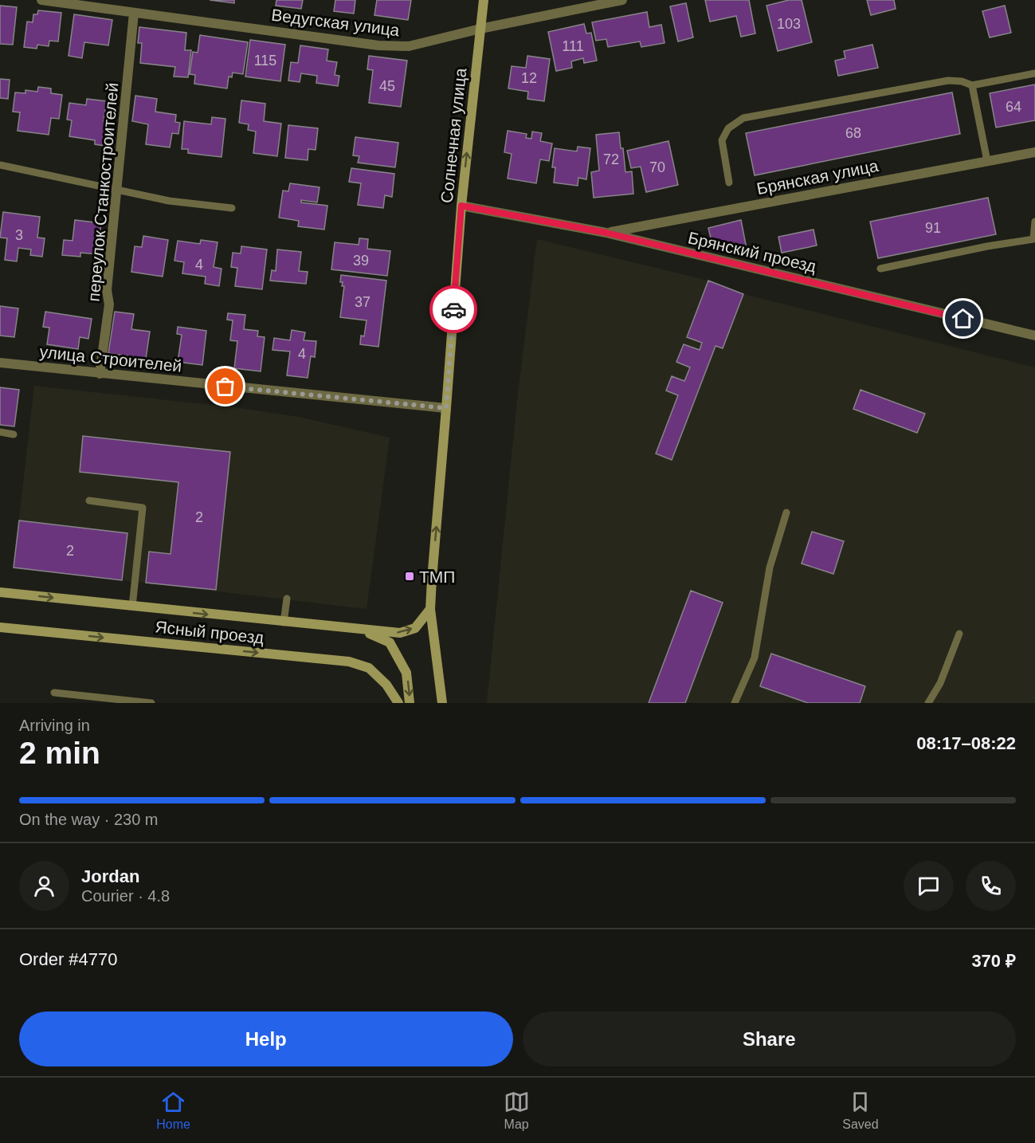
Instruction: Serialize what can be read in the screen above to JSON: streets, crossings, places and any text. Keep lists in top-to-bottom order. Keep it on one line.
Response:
{"streets":{"street":["Ведугская улица","Солнечная улица","Брянская улица","переулок Станкостроителей","Брянский проезд","улица Строителей","Ясный проезд"]},"crossings":[["Ведугская улица","Солнечная улица"],["Ведугская улица","переулок Станкостроителей"],["Солнечная улица","Брянский проезд"],["Солнечная улица","улица Строителей"],["Солнечная улица","Ясный проезд"],["Брянская улица","Брянский проезд"],["переулок Станкостроителей","улица Строителей"]],"one_way":["Солнечная улица","Ясный проезд"],"places":{"transit":["ТМП"]},"house_numbers":["103","111","115","12","45","64","68","72","70","91","3","39","4","37","4","2","2"],"page":{"heading":["2 min","Arriving in","08:17–08:22"],"panel":["Jordan","Courier · 4.8","Order #4770","370 ₽"],"bar":"On the way · 230 m","buttons":["Help","Share"],"tabs":["Home","Map","Saved"]}}
